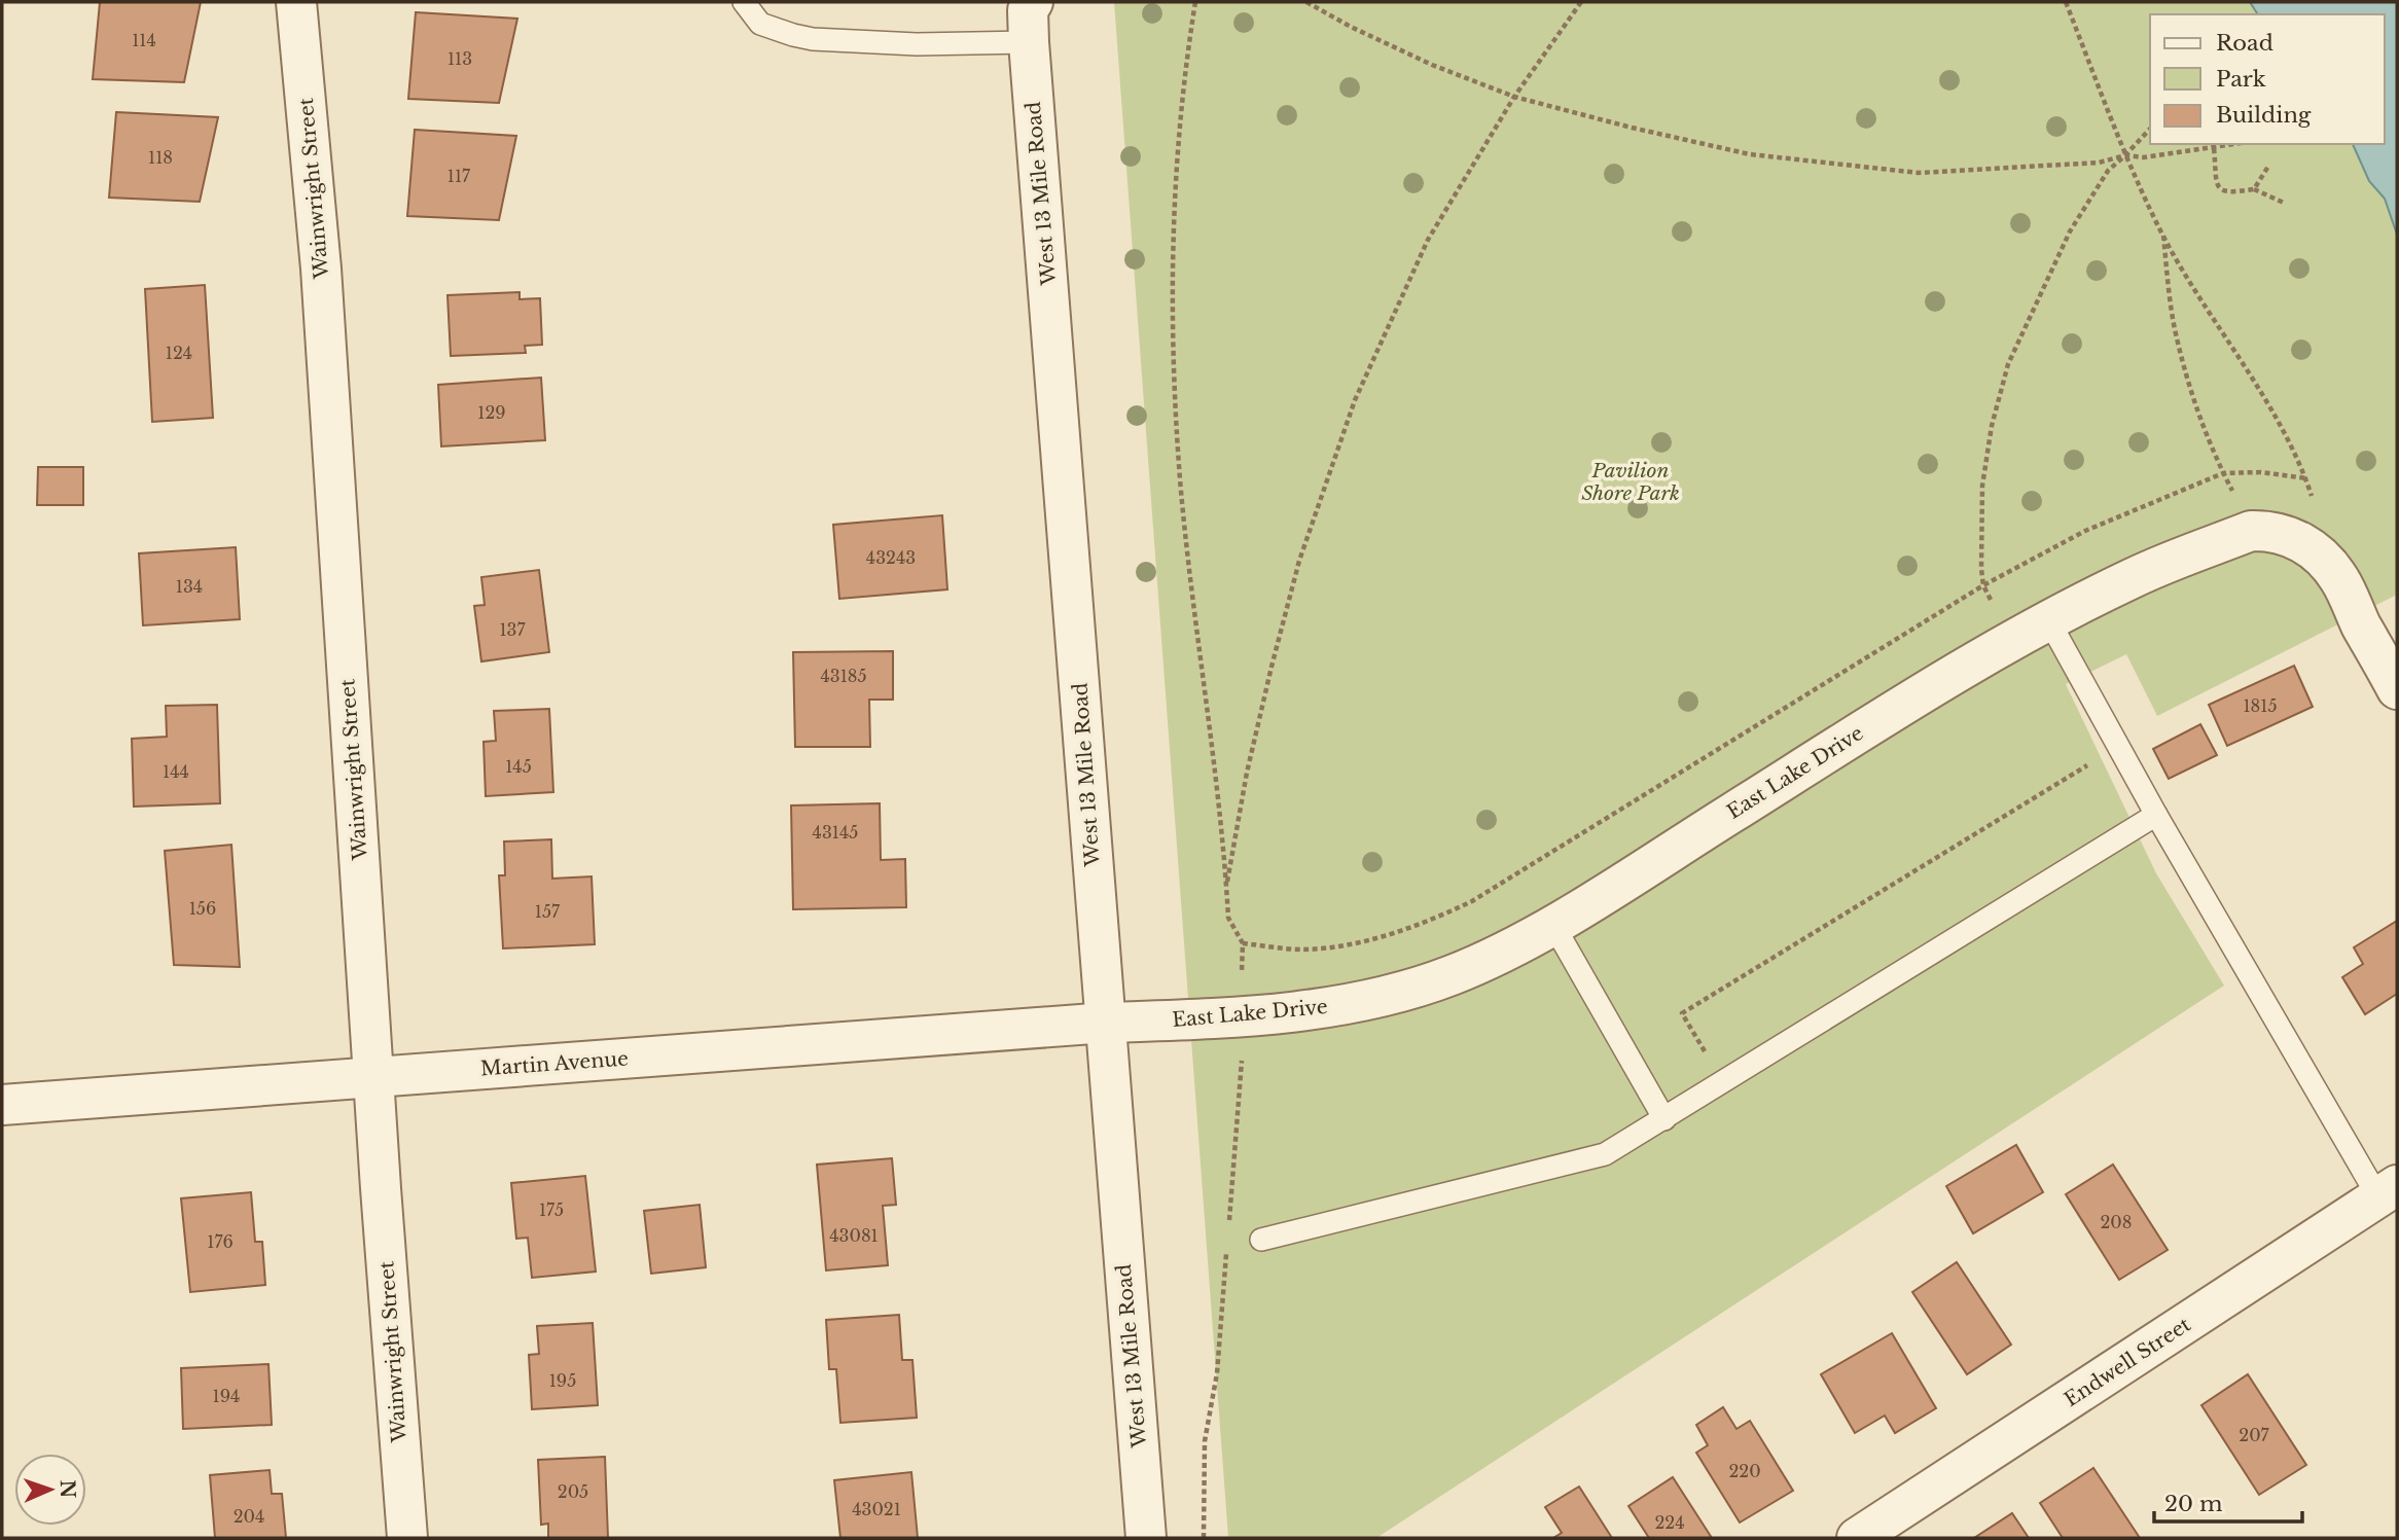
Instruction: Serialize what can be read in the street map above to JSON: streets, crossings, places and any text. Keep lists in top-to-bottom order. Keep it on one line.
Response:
{"streets":{"street":["Wainwright Street","West 13 Mile Road","East Lake Drive","Martin Avenue","Endwell Street"]},"crossings":[["Wainwright Street","Martin Avenue"],["West 13 Mile Road","East Lake Drive"],["West 13 Mile Road","Martin Avenue"],["East Lake Drive","Martin Avenue"]],"parks":["Pavilion Shore Park"],"house_numbers":["114","113","118","117","124","129","43243","134","137","43185","1815","145","144","43145","156","157","175","208","43081","176","195","194","207","220","205","43021","204","224"],"legend":["Road","Park","Building"],"scale_bar":"20 m","north":"right"}
